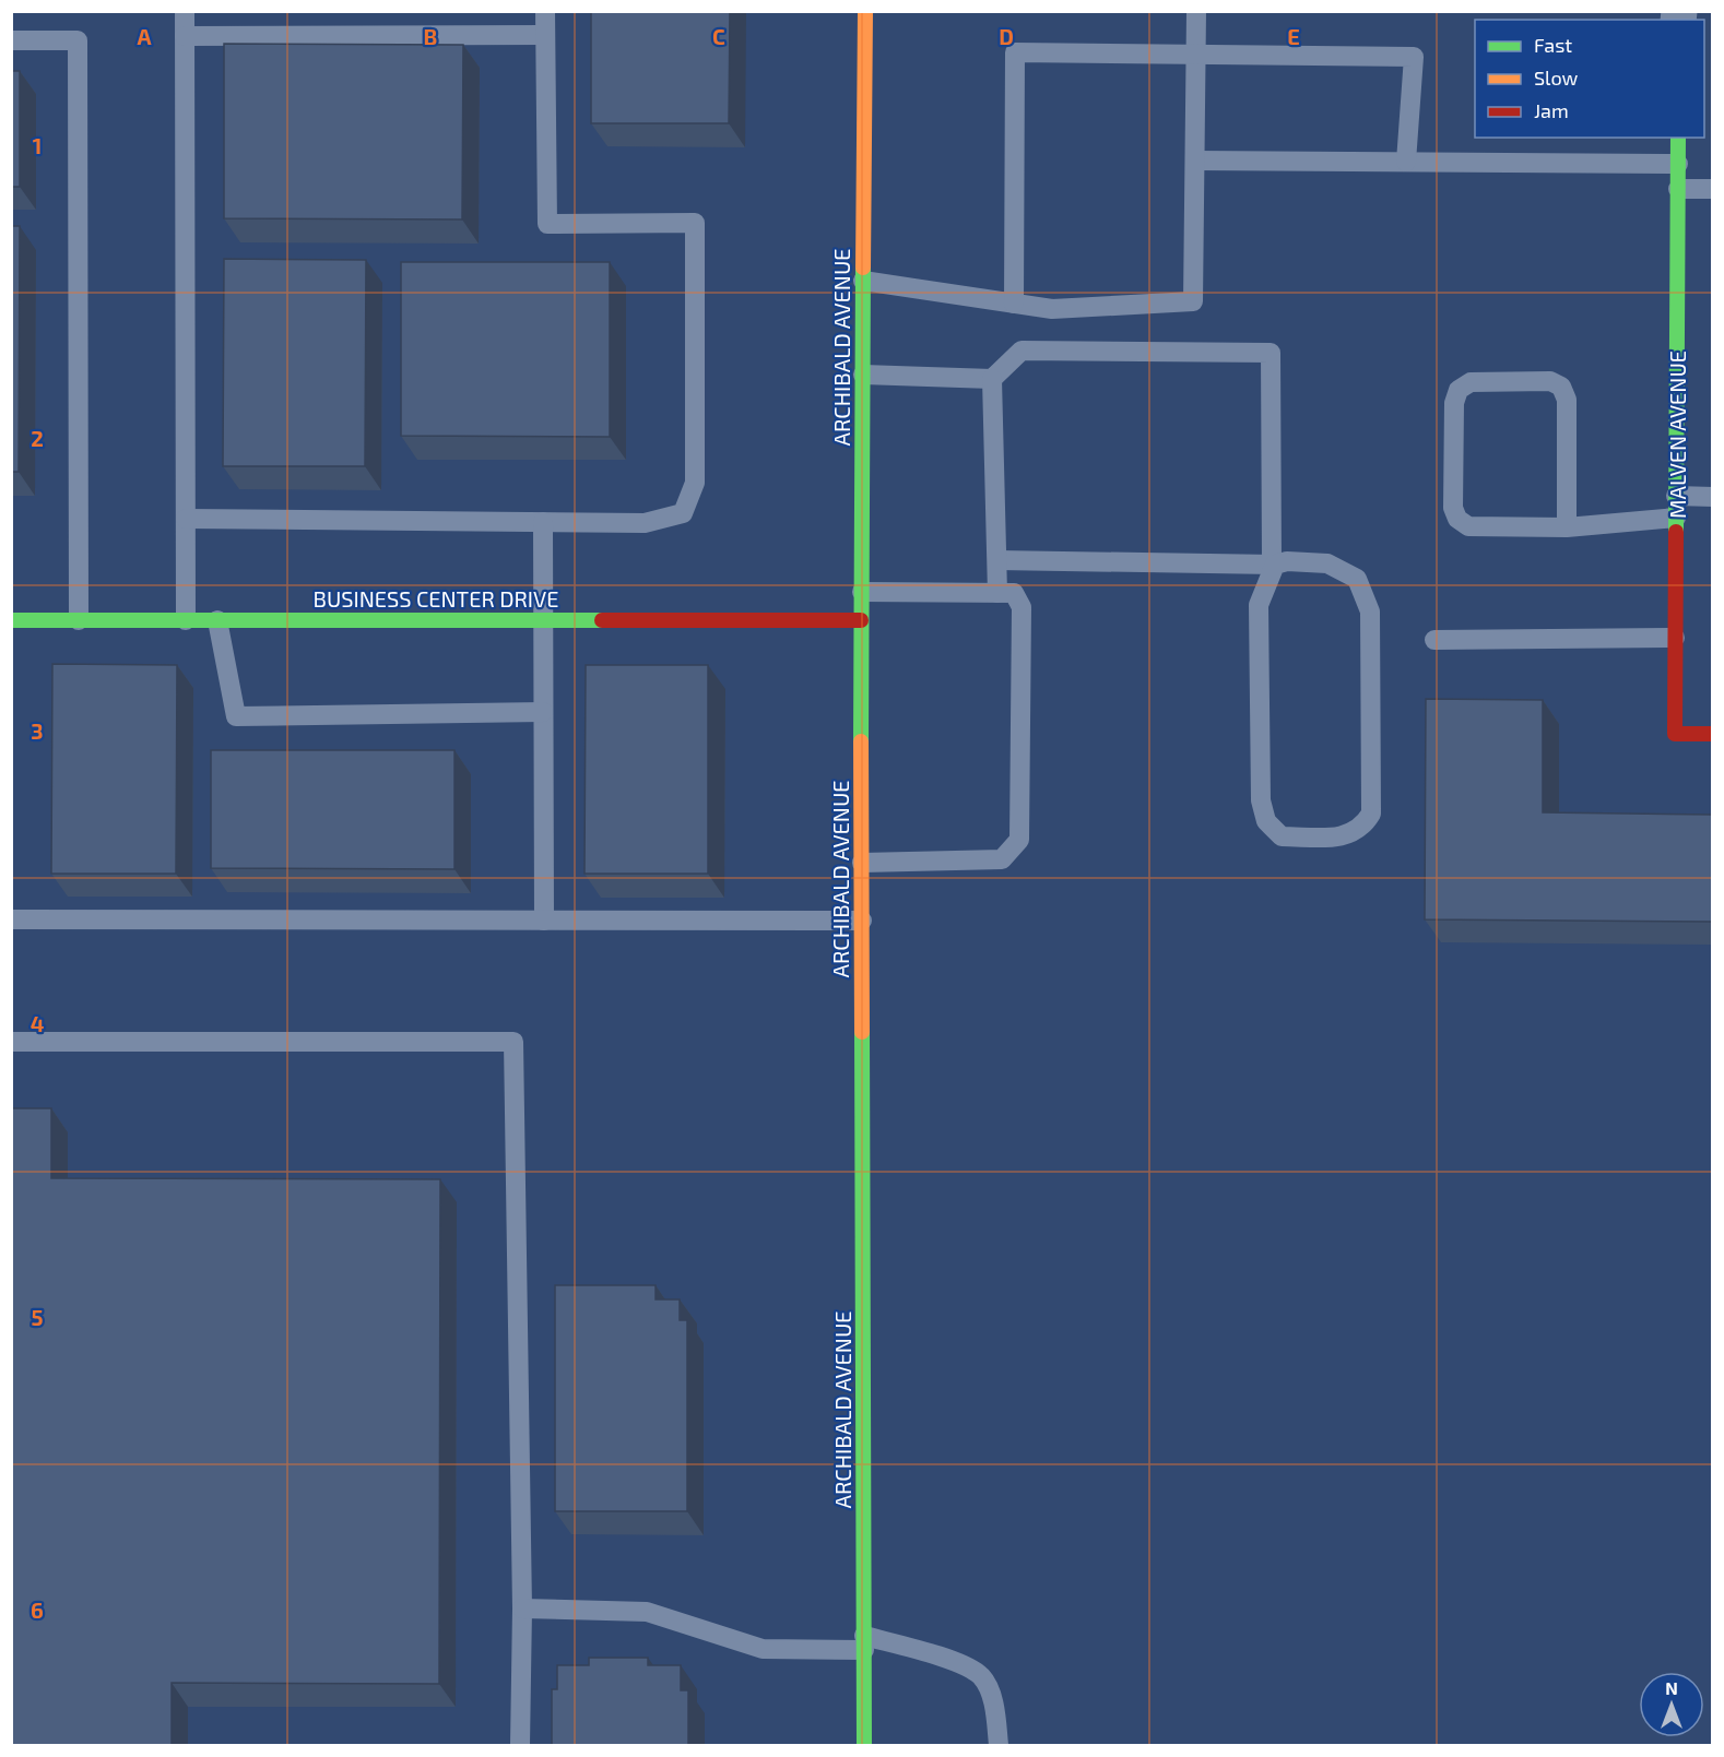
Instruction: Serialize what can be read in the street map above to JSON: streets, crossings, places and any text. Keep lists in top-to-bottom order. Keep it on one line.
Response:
{"streets":{"main road":["ARCHIBALD AVENUE","MALVEN AVENUE","BUSINESS CENTER DRIVE"]},"crossings":[["ARCHIBALD AVENUE","BUSINESS CENTER DRIVE"]],"legend":["Fast","Slow","Jam"],"north":"top","grid":{"columns":["A","B","C","D","E"],"rows":["1","2","3","4","5","6"]}}
